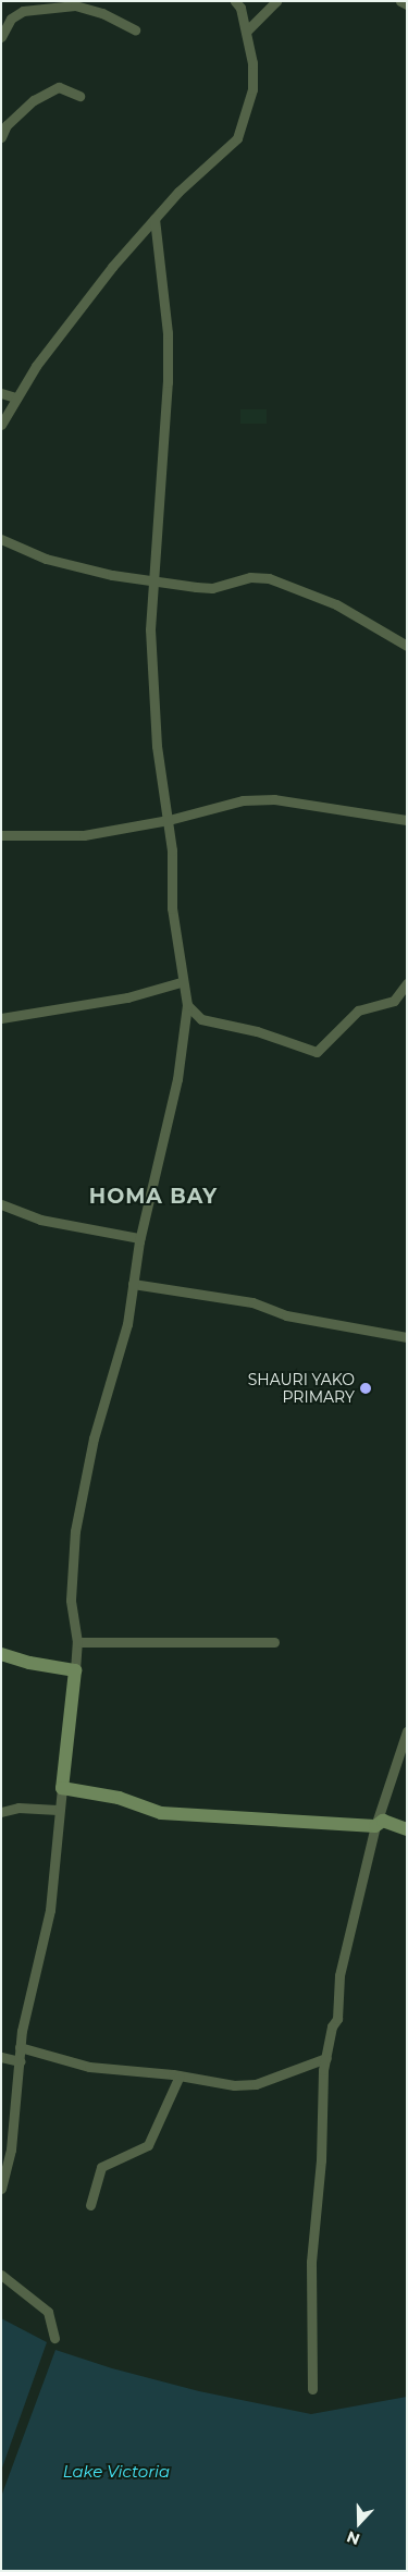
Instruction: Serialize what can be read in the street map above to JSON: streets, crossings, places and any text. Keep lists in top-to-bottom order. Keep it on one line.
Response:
{"districts":["HOMA BAY"],"water":["Lake Victoria"],"places":["SHAURI YAKO PRIMARY"],"north":"bottom"}
